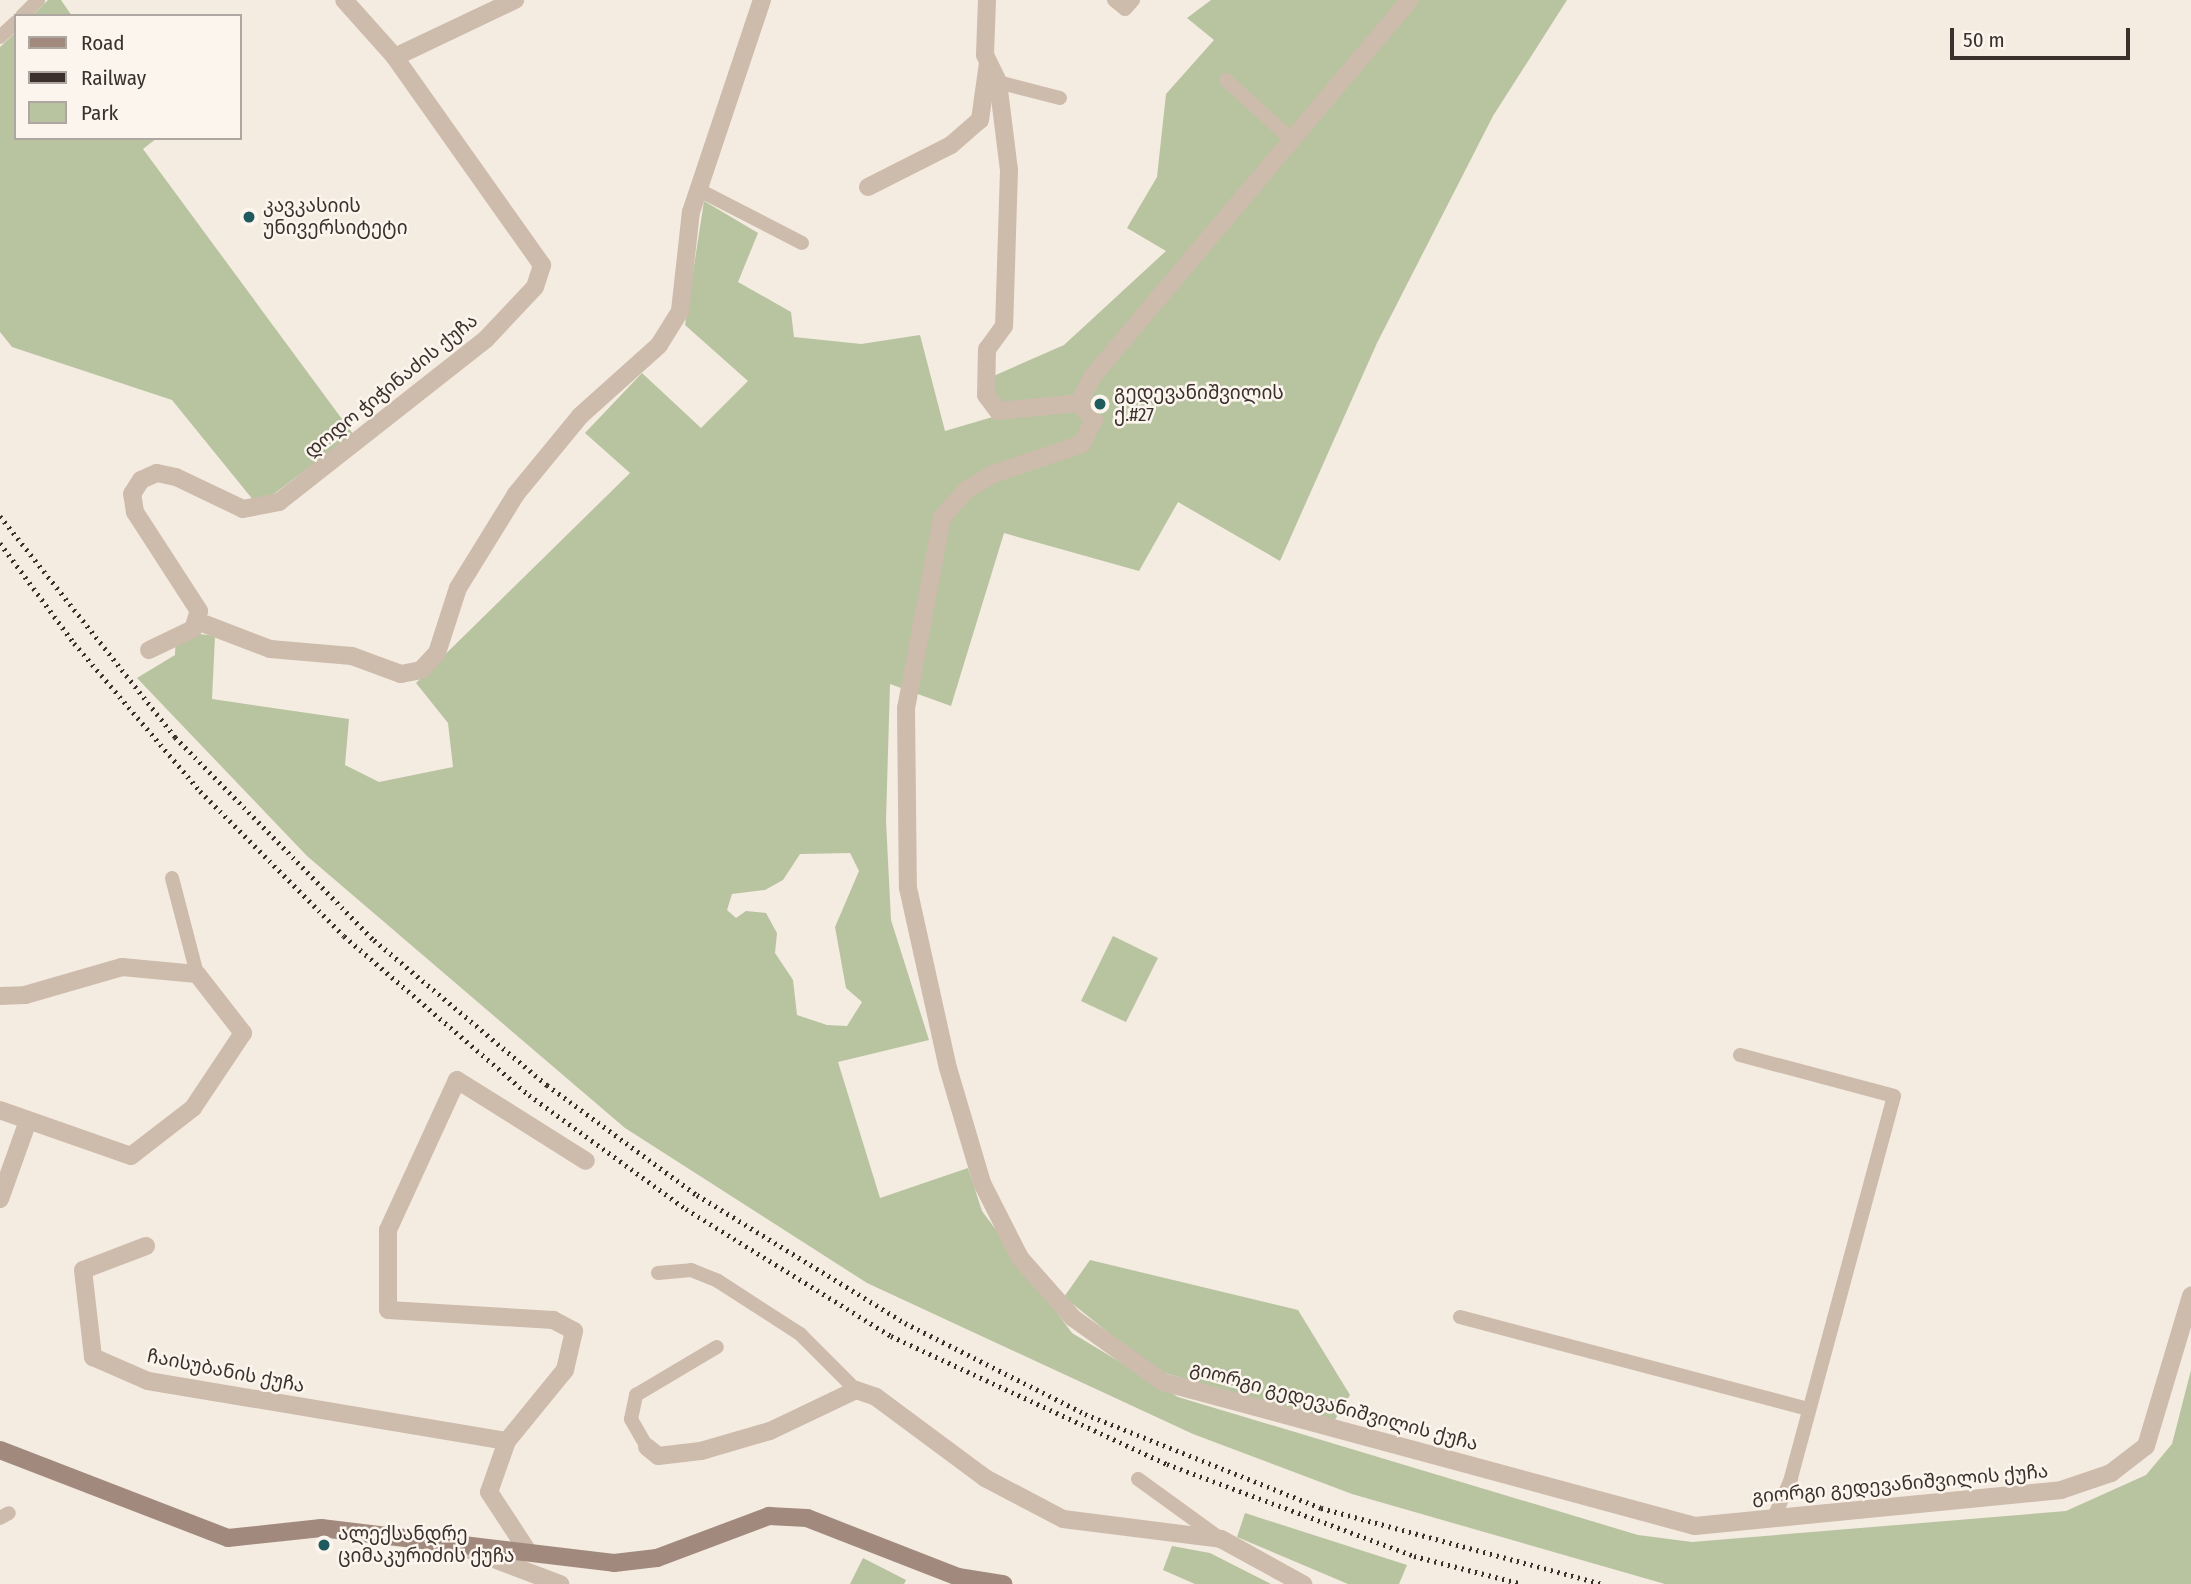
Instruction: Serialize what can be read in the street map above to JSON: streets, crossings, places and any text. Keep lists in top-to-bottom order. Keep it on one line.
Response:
{"streets":{"street":["დოდო ჭიჭინაძის ქუჩა","ჩაისუბანის ქუჩა","გიორგი გედევანიშვილის ქუჩა"]},"places":["კავკასიის უნივერსიტეტი","გედევანიშვილის ქ.#27","ალექსანდრე ციმაკურიძის ქუჩა"],"legend":["Road","Railway","Park"],"scale_bar":"50 m"}
